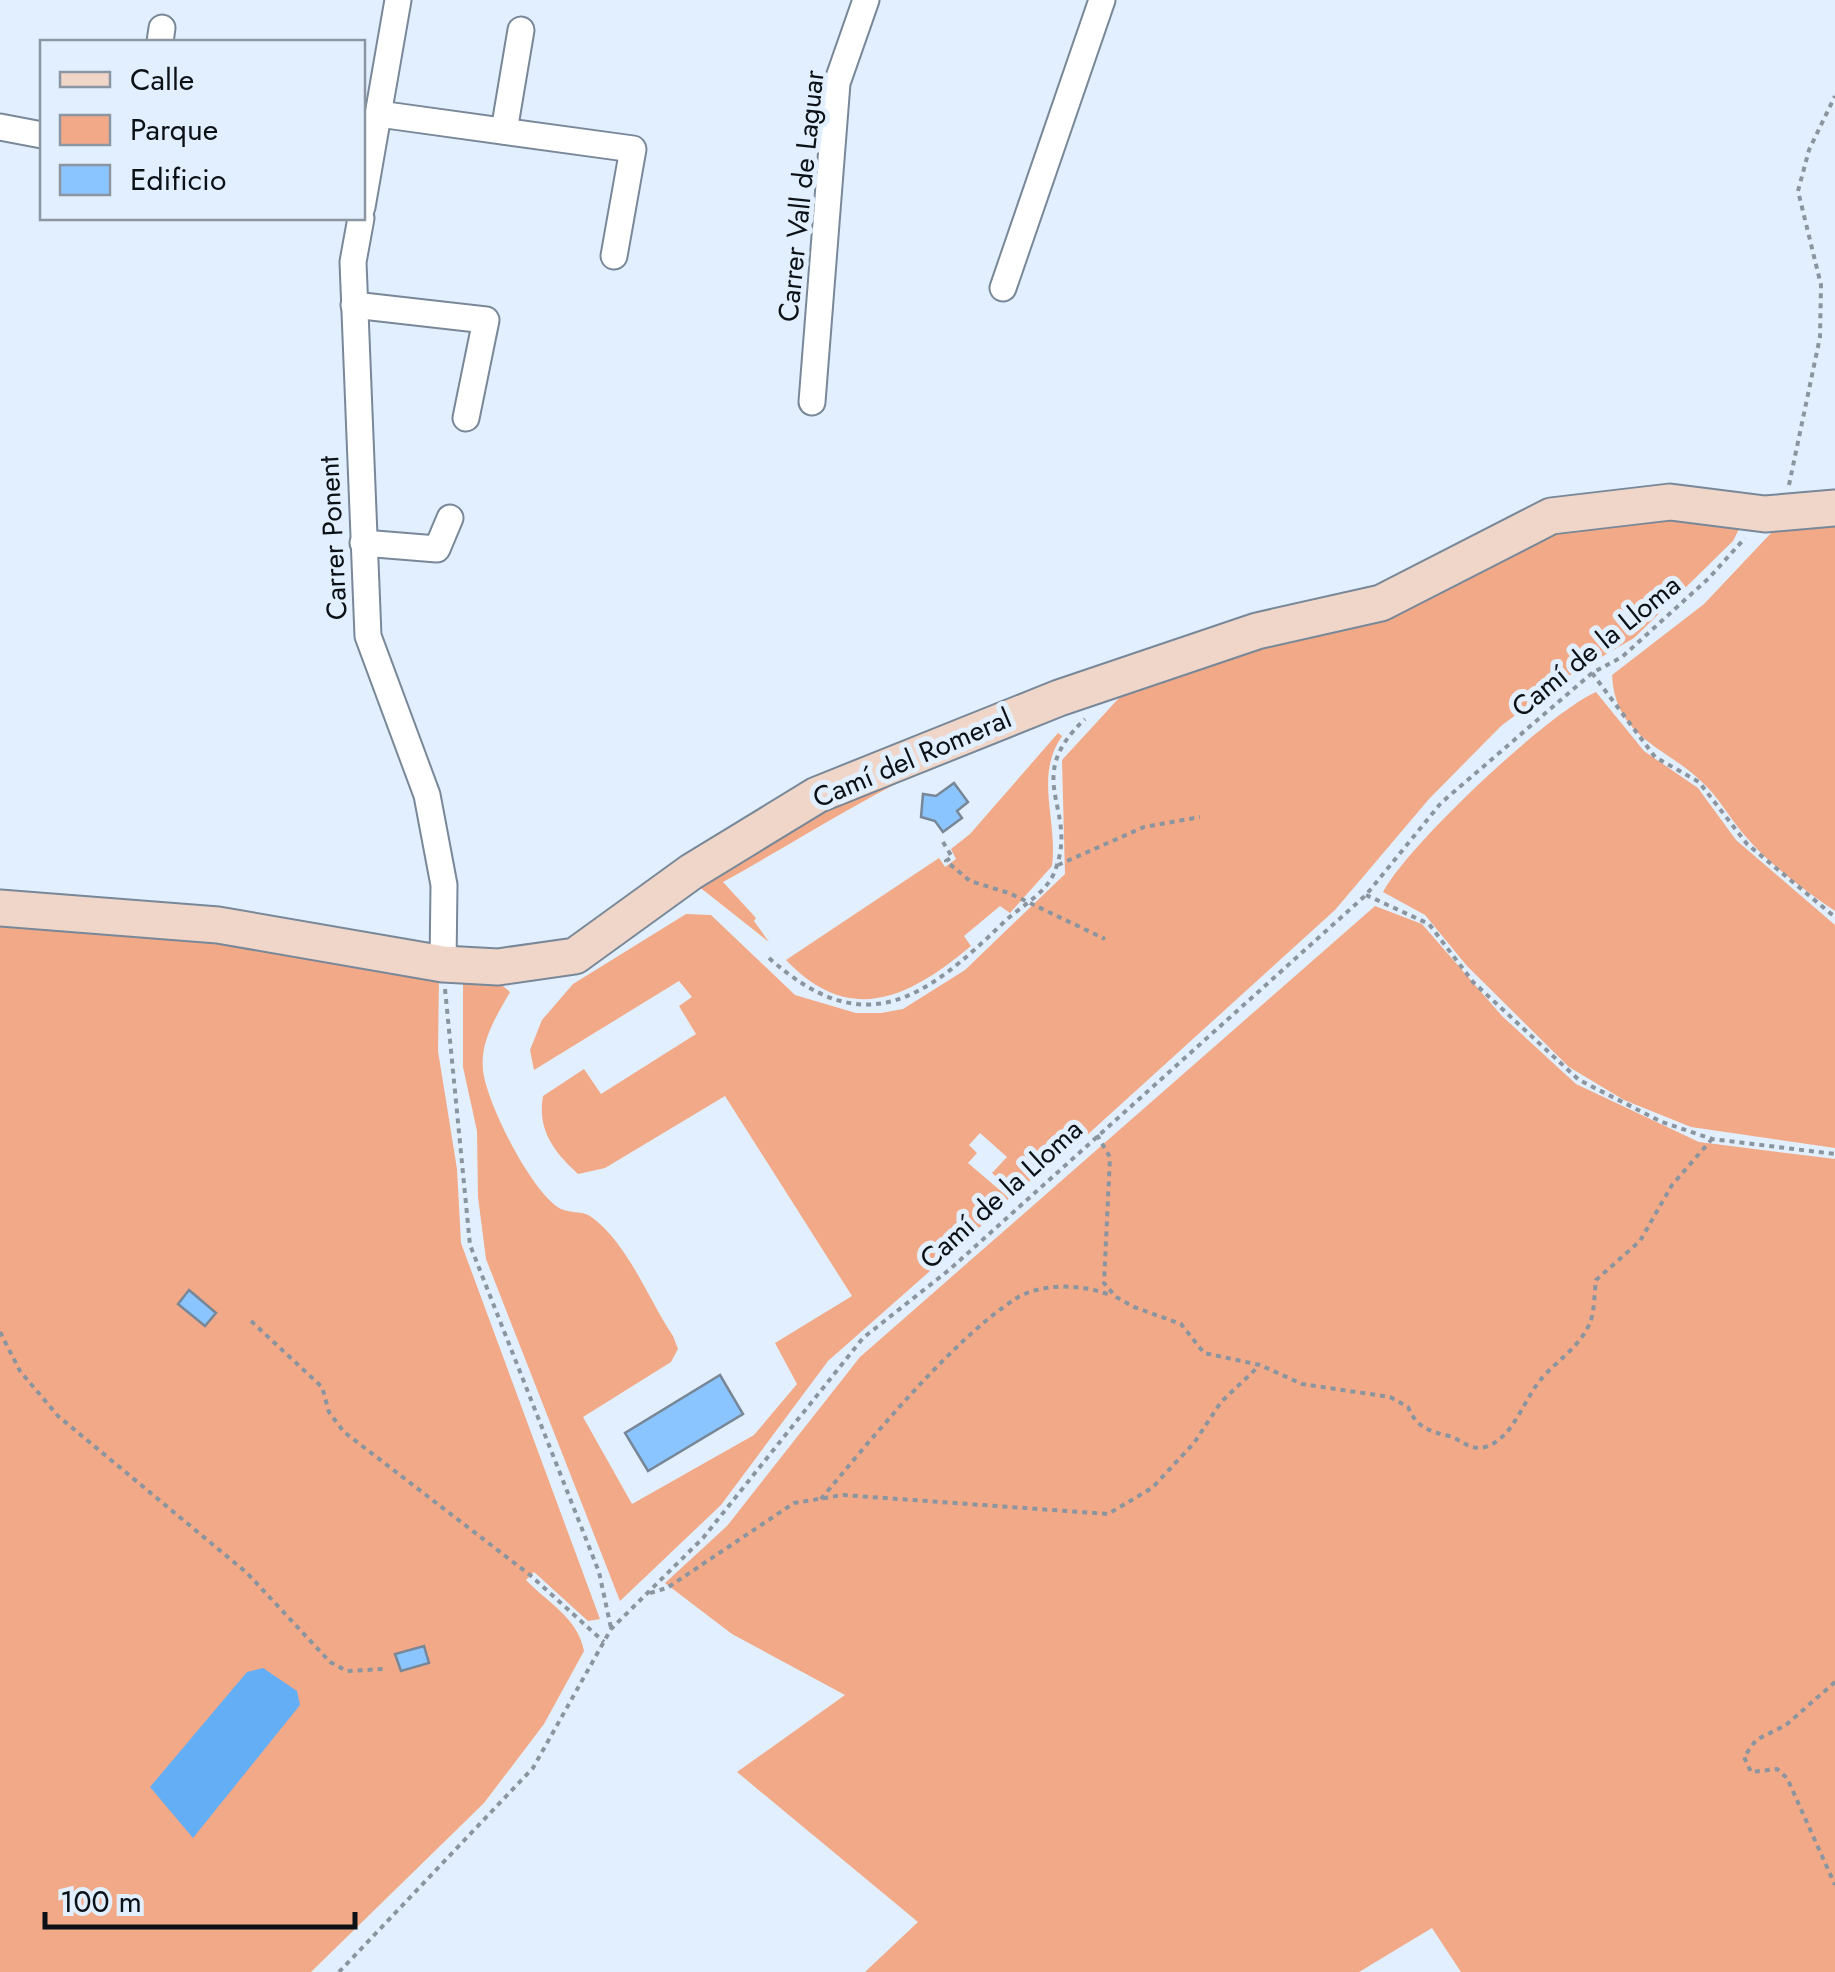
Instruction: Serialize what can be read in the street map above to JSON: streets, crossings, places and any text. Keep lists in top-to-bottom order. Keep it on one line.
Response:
{"streets":{"street":["Carrer Vall de Laguar","Carrer Ponent","Camí del Romeral"],"path":["Camí de la Lloma"]},"crossings":[["Carrer Ponent","Camí del Romeral"],["Camí de la Lloma","Camí del Romeral"]],"legend":["Calle","Parque","Edificio"],"scale_bar":"100 m"}
